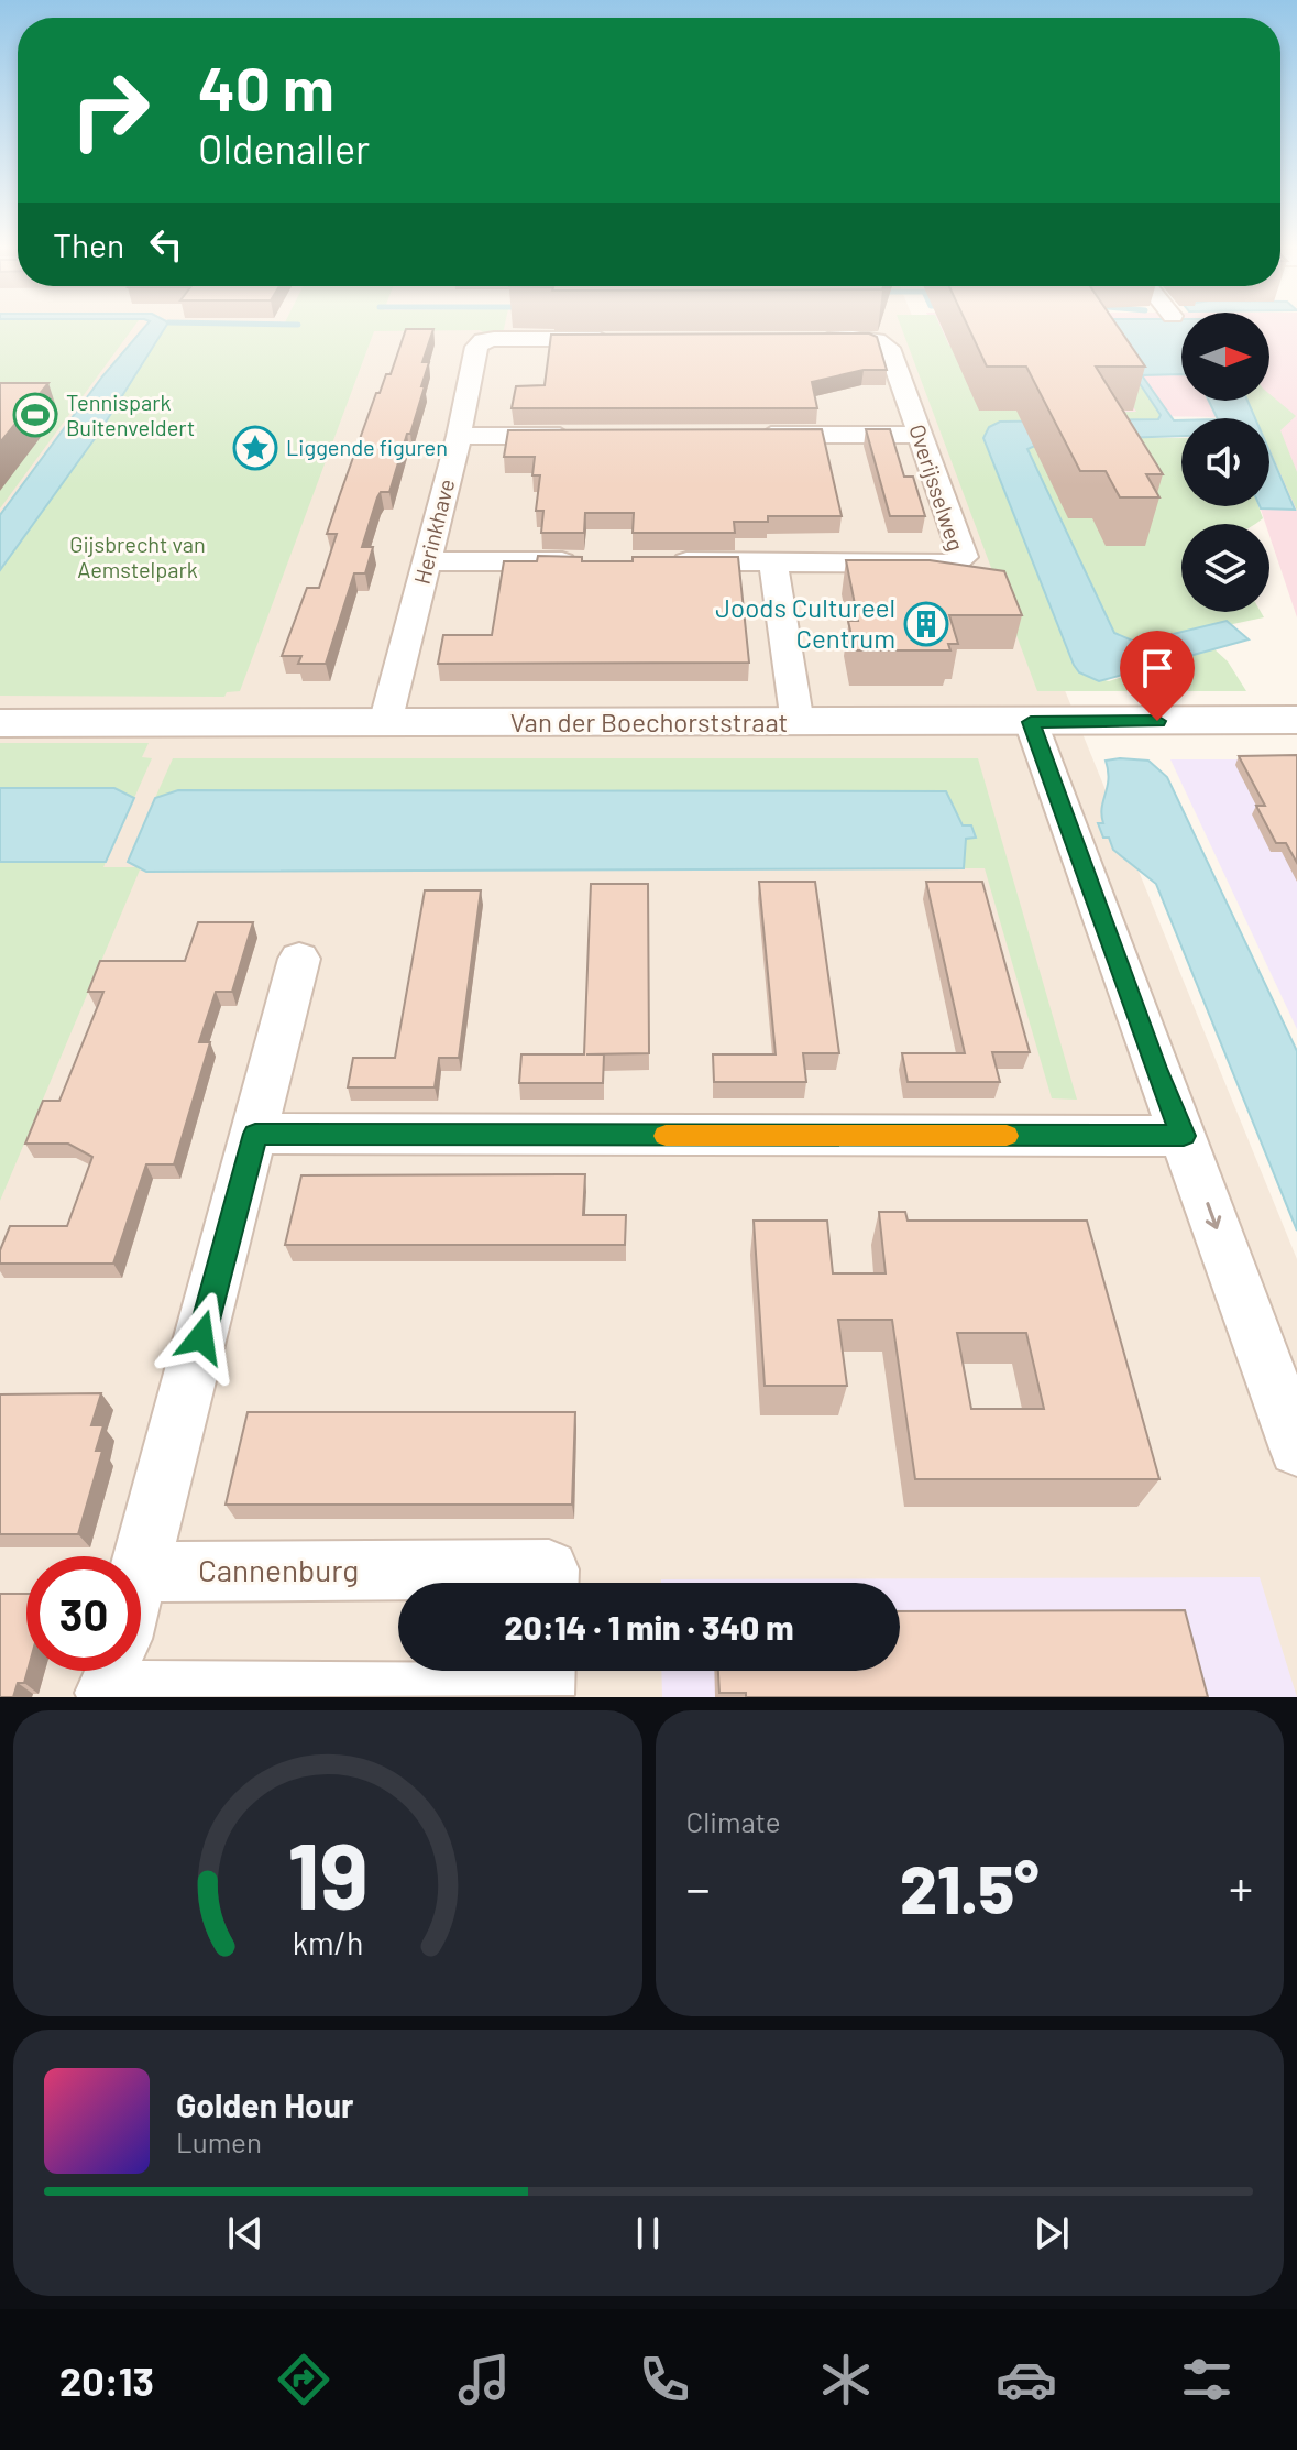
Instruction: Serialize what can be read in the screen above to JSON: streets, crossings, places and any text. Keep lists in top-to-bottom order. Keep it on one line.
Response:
{"streets":{"street":["Overijsselweg","Herinkhave","Van der Boechorststraat","Cannenburg"]},"crossings":[["Herinkhave","Van der Boechorststraat"]],"parks":["Gijsbrecht van Aemstelpark"],"places":{"sports":["Tennispark Buitenveldert"],"place":["Liggende figuren"],"building":["Joods Cultureel Centrum"]},"north":"right","page":{"turn":["40 m","Oldenaller"],"then":"Then","limit":"30","trip":"20:14 · 1 min · 340 m","tile":"Climate","heat":["−","21.5°","+"],"song":["Golden Hour","Lumen"],"tabs":"20:13","gauge":["19","km/h"]}}
